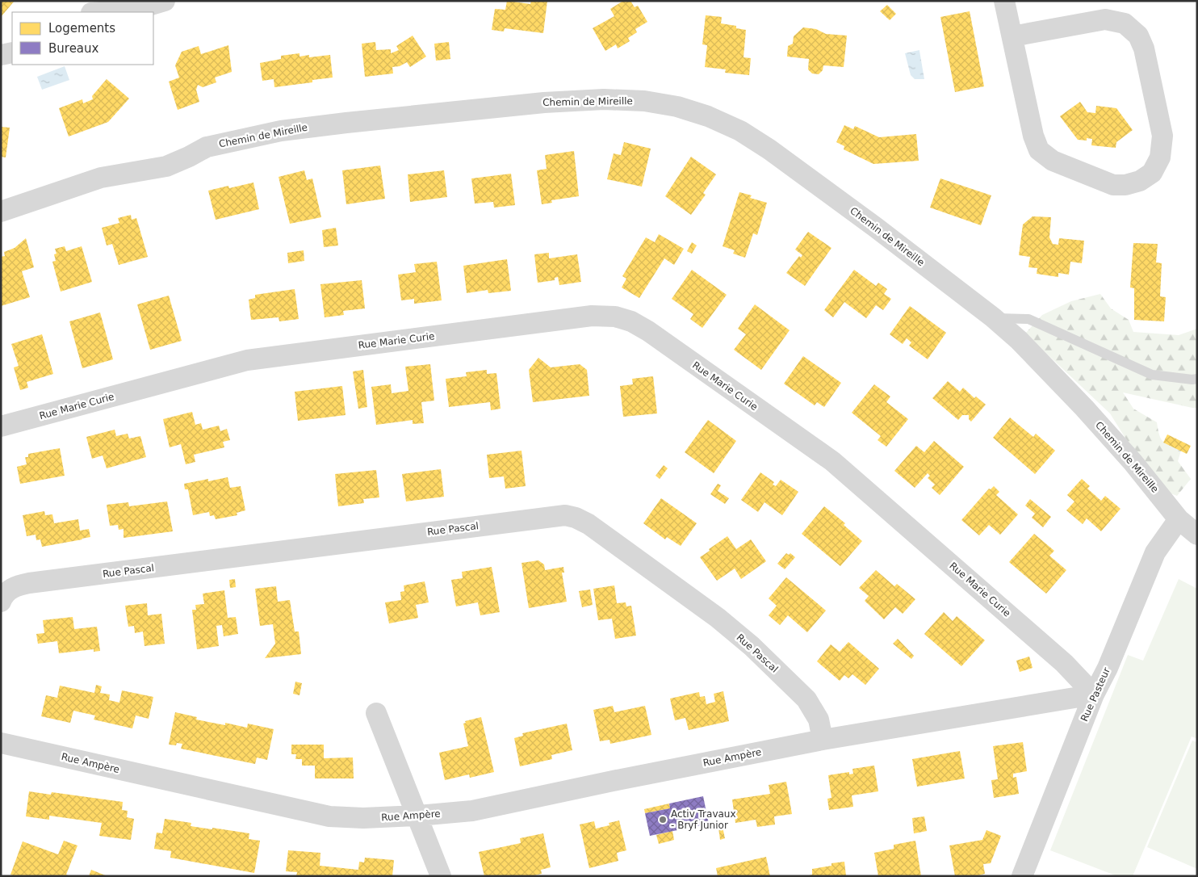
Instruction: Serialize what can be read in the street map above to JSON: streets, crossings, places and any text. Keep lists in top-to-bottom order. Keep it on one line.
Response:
{"streets":{"street":["Chemin de Mireille","Rue Marie Curie","Rue Pascal","Rue Pasteur","Rue Ampère"]},"crossings":[["Chemin de Mireille","Rue Pasteur"],["Rue Marie Curie","Rue Pasteur"],["Rue Pascal","Rue Ampère"]],"places":["Activ Travaux - Bryf Junior"],"legend":["Logements","Bureaux"]}
